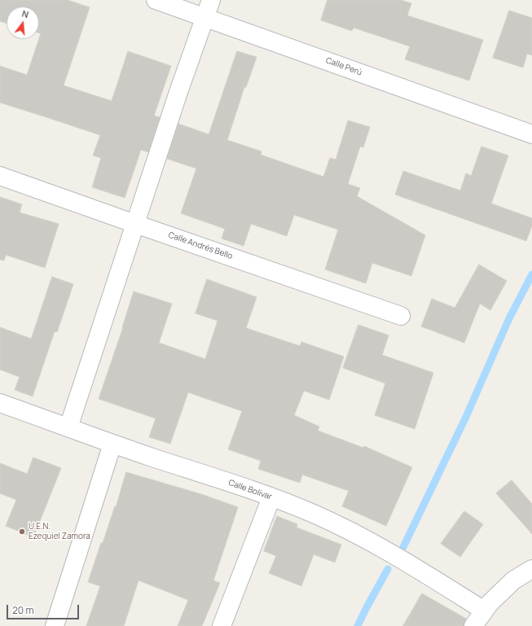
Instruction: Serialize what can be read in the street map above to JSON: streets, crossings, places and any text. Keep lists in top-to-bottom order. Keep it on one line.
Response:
{"streets":{"street":["Calle Perú","Calle Andrés Bello","Calle Bolívar"]},"places":["U.E.N. Ezequiel Zamora"],"scale_bar":"20 m","north":"top"}
